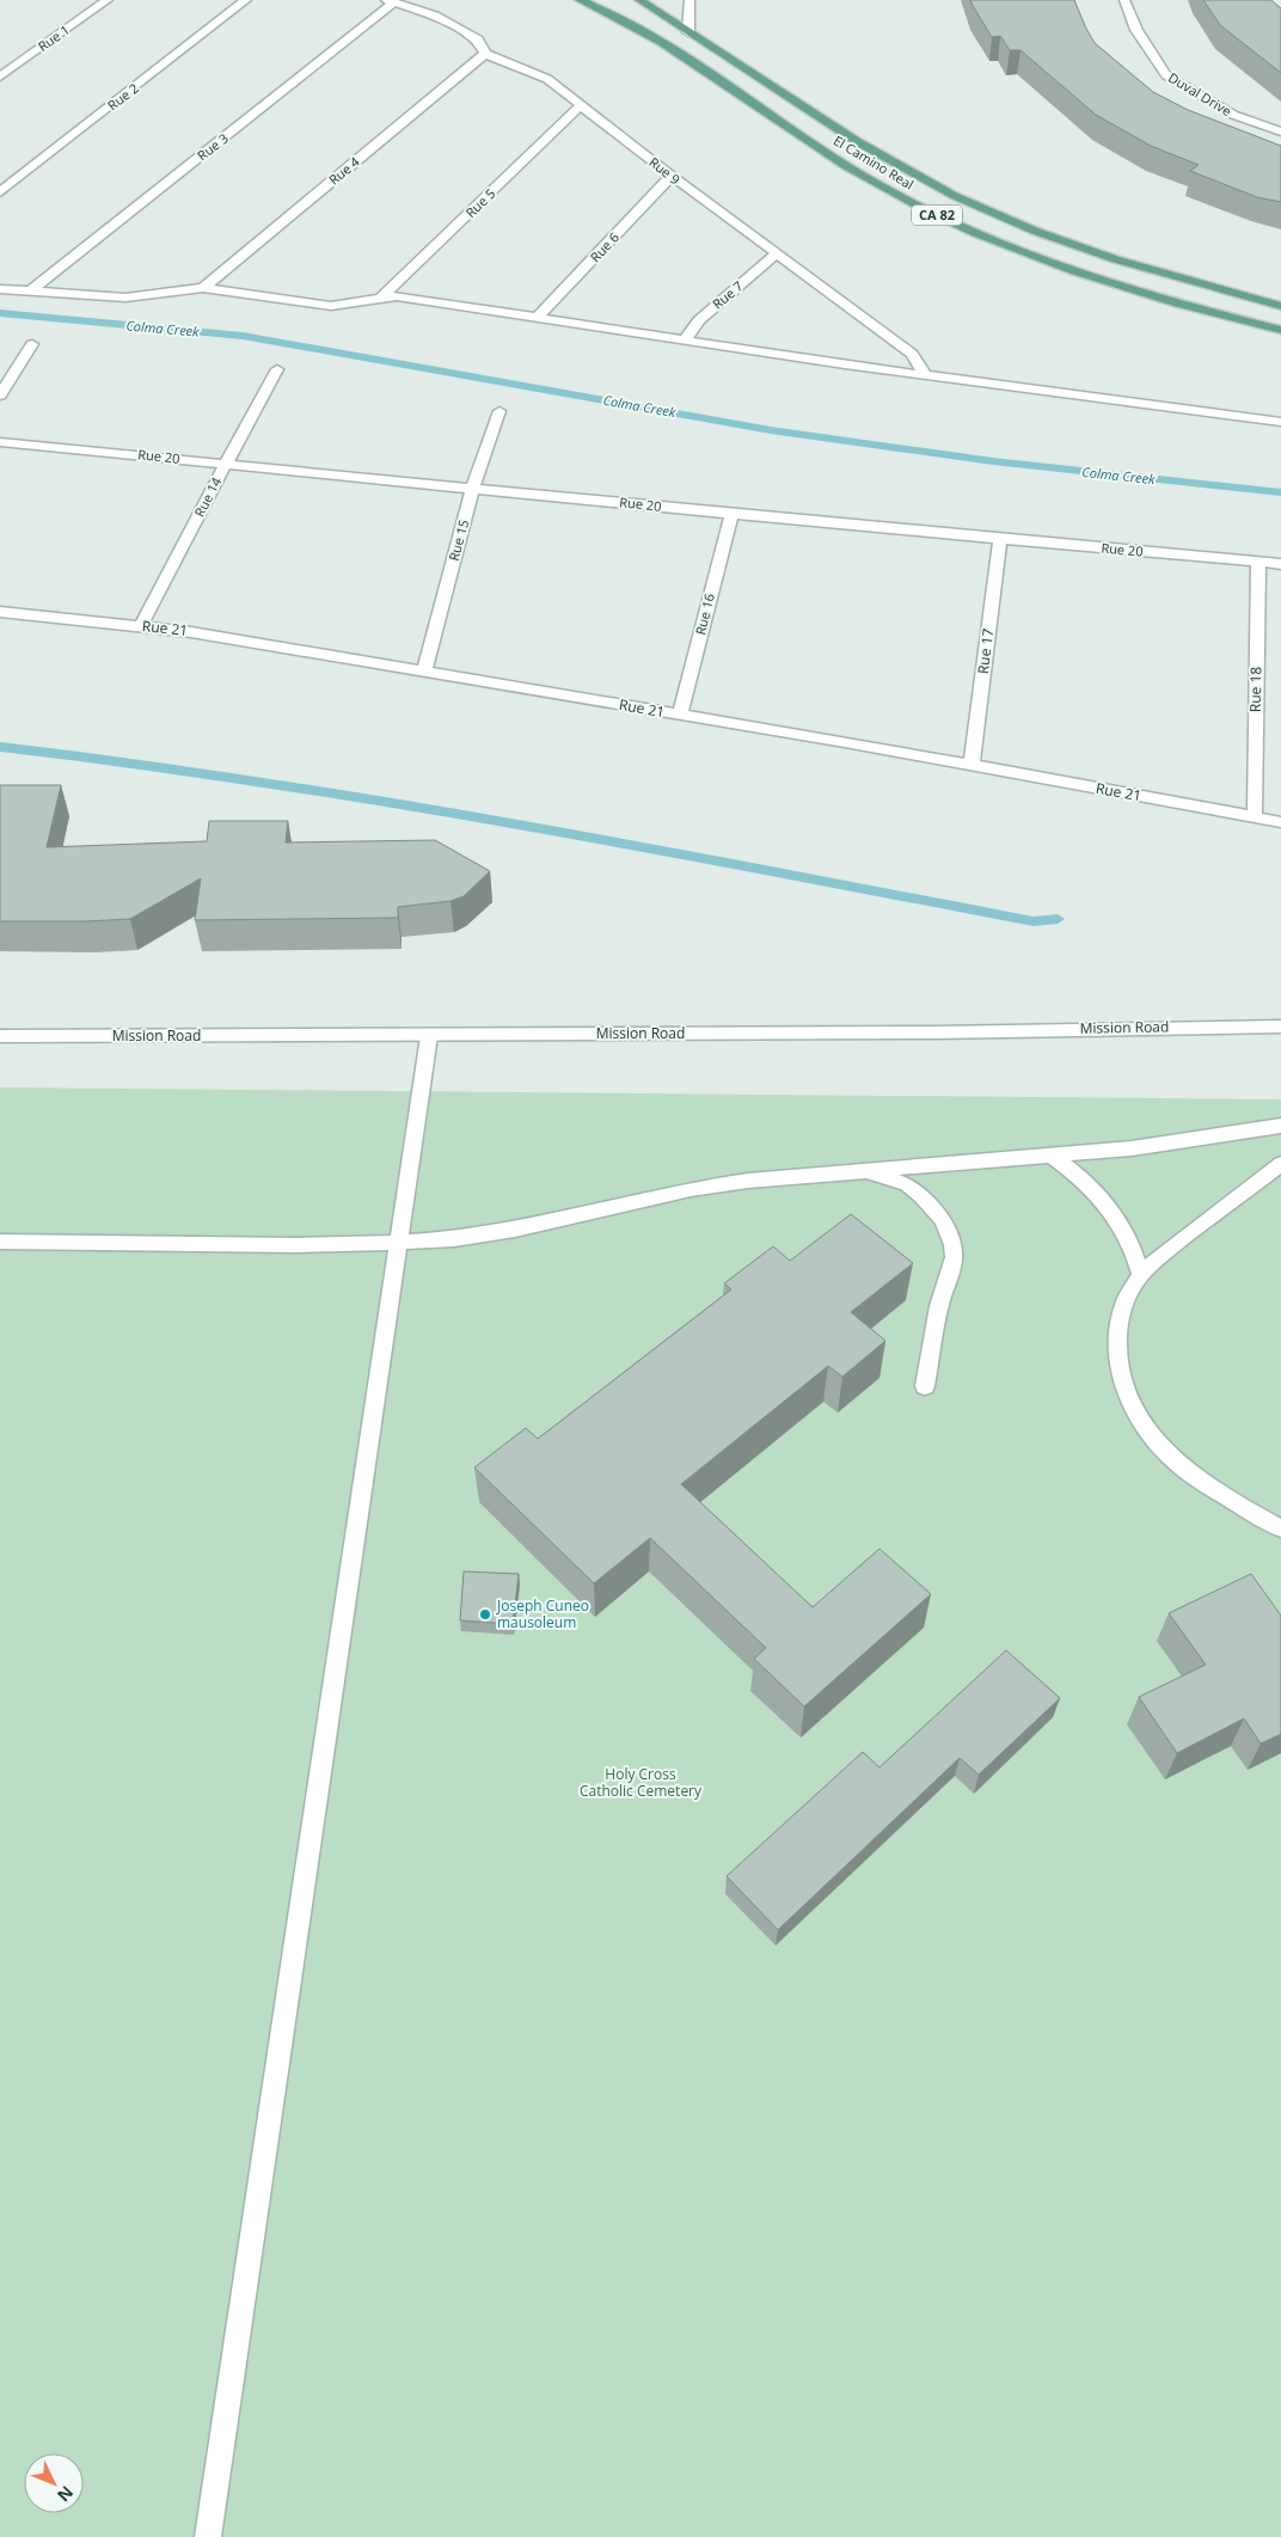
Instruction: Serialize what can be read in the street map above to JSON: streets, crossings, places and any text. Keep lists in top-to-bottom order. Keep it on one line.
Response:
{"streets":{"main road":["El Camino Real","CA 82"],"street":["Rue 1","Duval Drive","Rue 2","Rue 3","Rue 4","Rue 9","Rue 5","Rue 6","Rue 7","Rue 20","Rue 14","Rue 15","Rue 16","Rue 21","Rue 17","Rue 18","Mission Road"]},"crossings":[["Rue 3","Rue 9"],["Rue 4","Rue 9"],["Rue 9","Rue 5"],["Rue 9","Rue 6"],["Rue 9","Rue 7"],["Rue 20","Rue 14"],["Rue 20","Rue 15"],["Rue 20","Rue 16"],["Rue 20","Rue 17"],["Rue 20","Rue 18"],["Rue 14","Rue 21"],["Rue 15","Rue 21"],["Rue 16","Rue 21"],["Rue 21","Rue 17"],["Rue 21","Rue 18"]],"water":["Colma Creek"],"parks":["Holy Cross Catholic Cemetery"],"places":["Joseph Cuneo mausoleum"],"north":"bottom right"}
